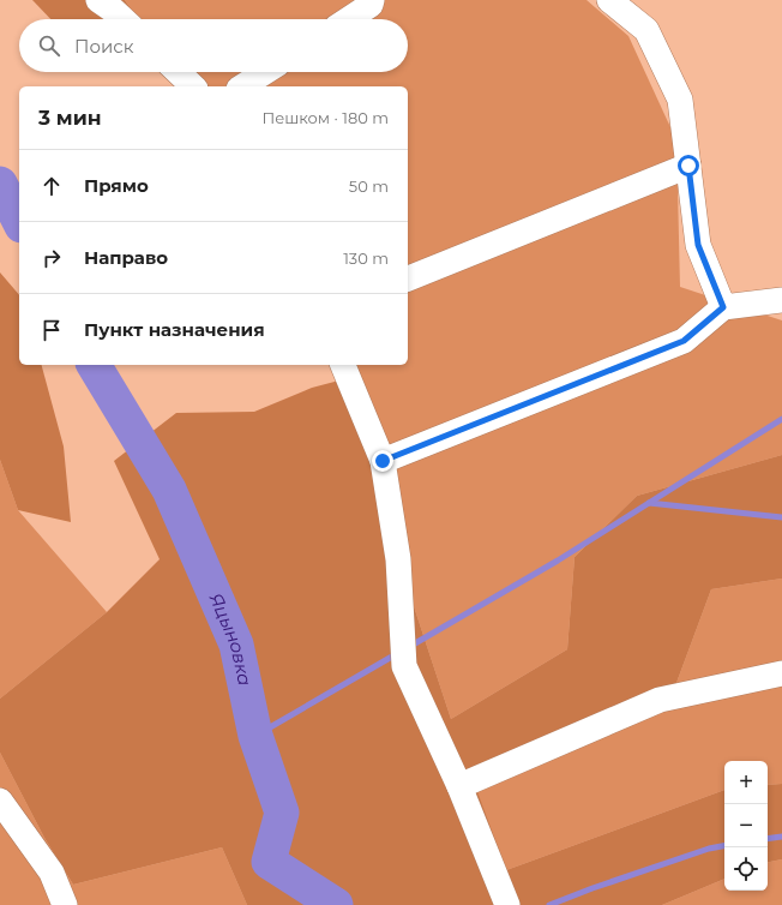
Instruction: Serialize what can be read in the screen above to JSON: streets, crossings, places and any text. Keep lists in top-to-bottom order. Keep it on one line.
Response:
{"water":["Яцыновка"],"page":{"search":"Поиск","heading":["3 мин","Пешком · 180 m"],"list":[["Прямо","50 m"],["Направо","130 m"],"Пункт назначения"],"map_buttons":["+","−"]}}
